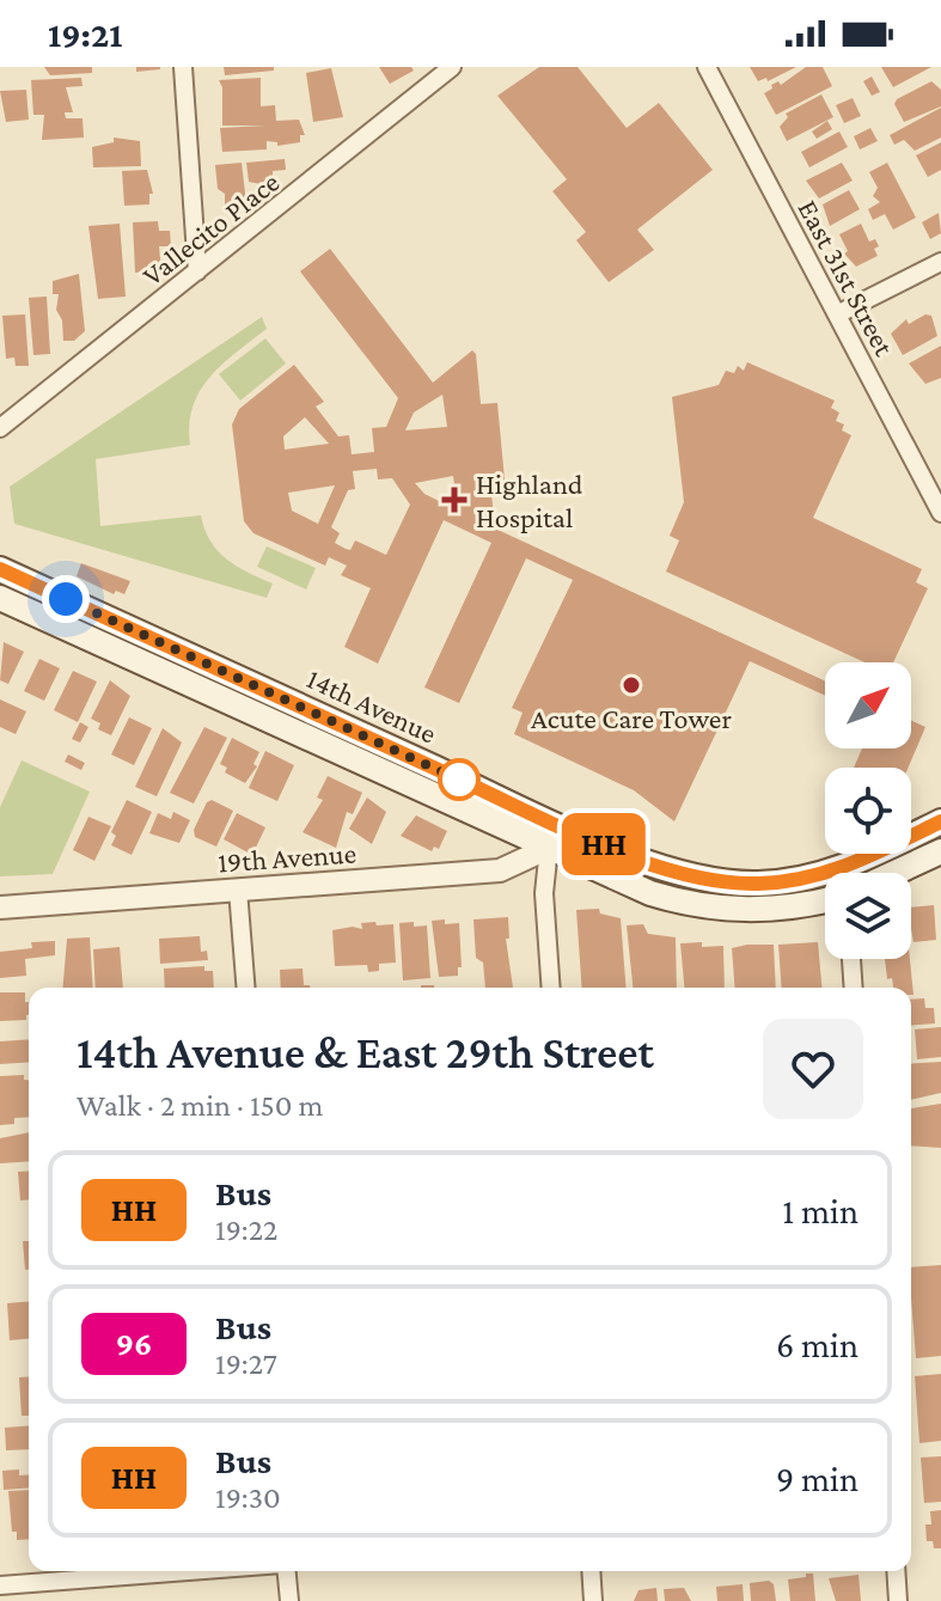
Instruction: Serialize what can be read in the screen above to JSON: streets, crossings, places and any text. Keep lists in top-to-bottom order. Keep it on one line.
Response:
{"streets":{"main road":["14th Avenue"],"street":["Vallecito Place","East 31st Street","19th Avenue"]},"crossings":[["14th Avenue","19th Avenue"]],"places":{"health":["Highland Hospital"],"other":["Acute Care Tower"]},"lines":["bus line HH"],"north":"top right","page":{"status":"19:21","on_map":"HH","heading":["14th Avenue & East 29th Street","Walk · 2 min · 150 m"],"list":[{"mark":"HH","name":"Bus","note":"19:22","value":"1 min"},{"mark":"96","name":"Bus","note":"19:27","value":"6 min"},{"mark":"HH","name":"Bus","note":"19:30","value":"9 min"}]}}
